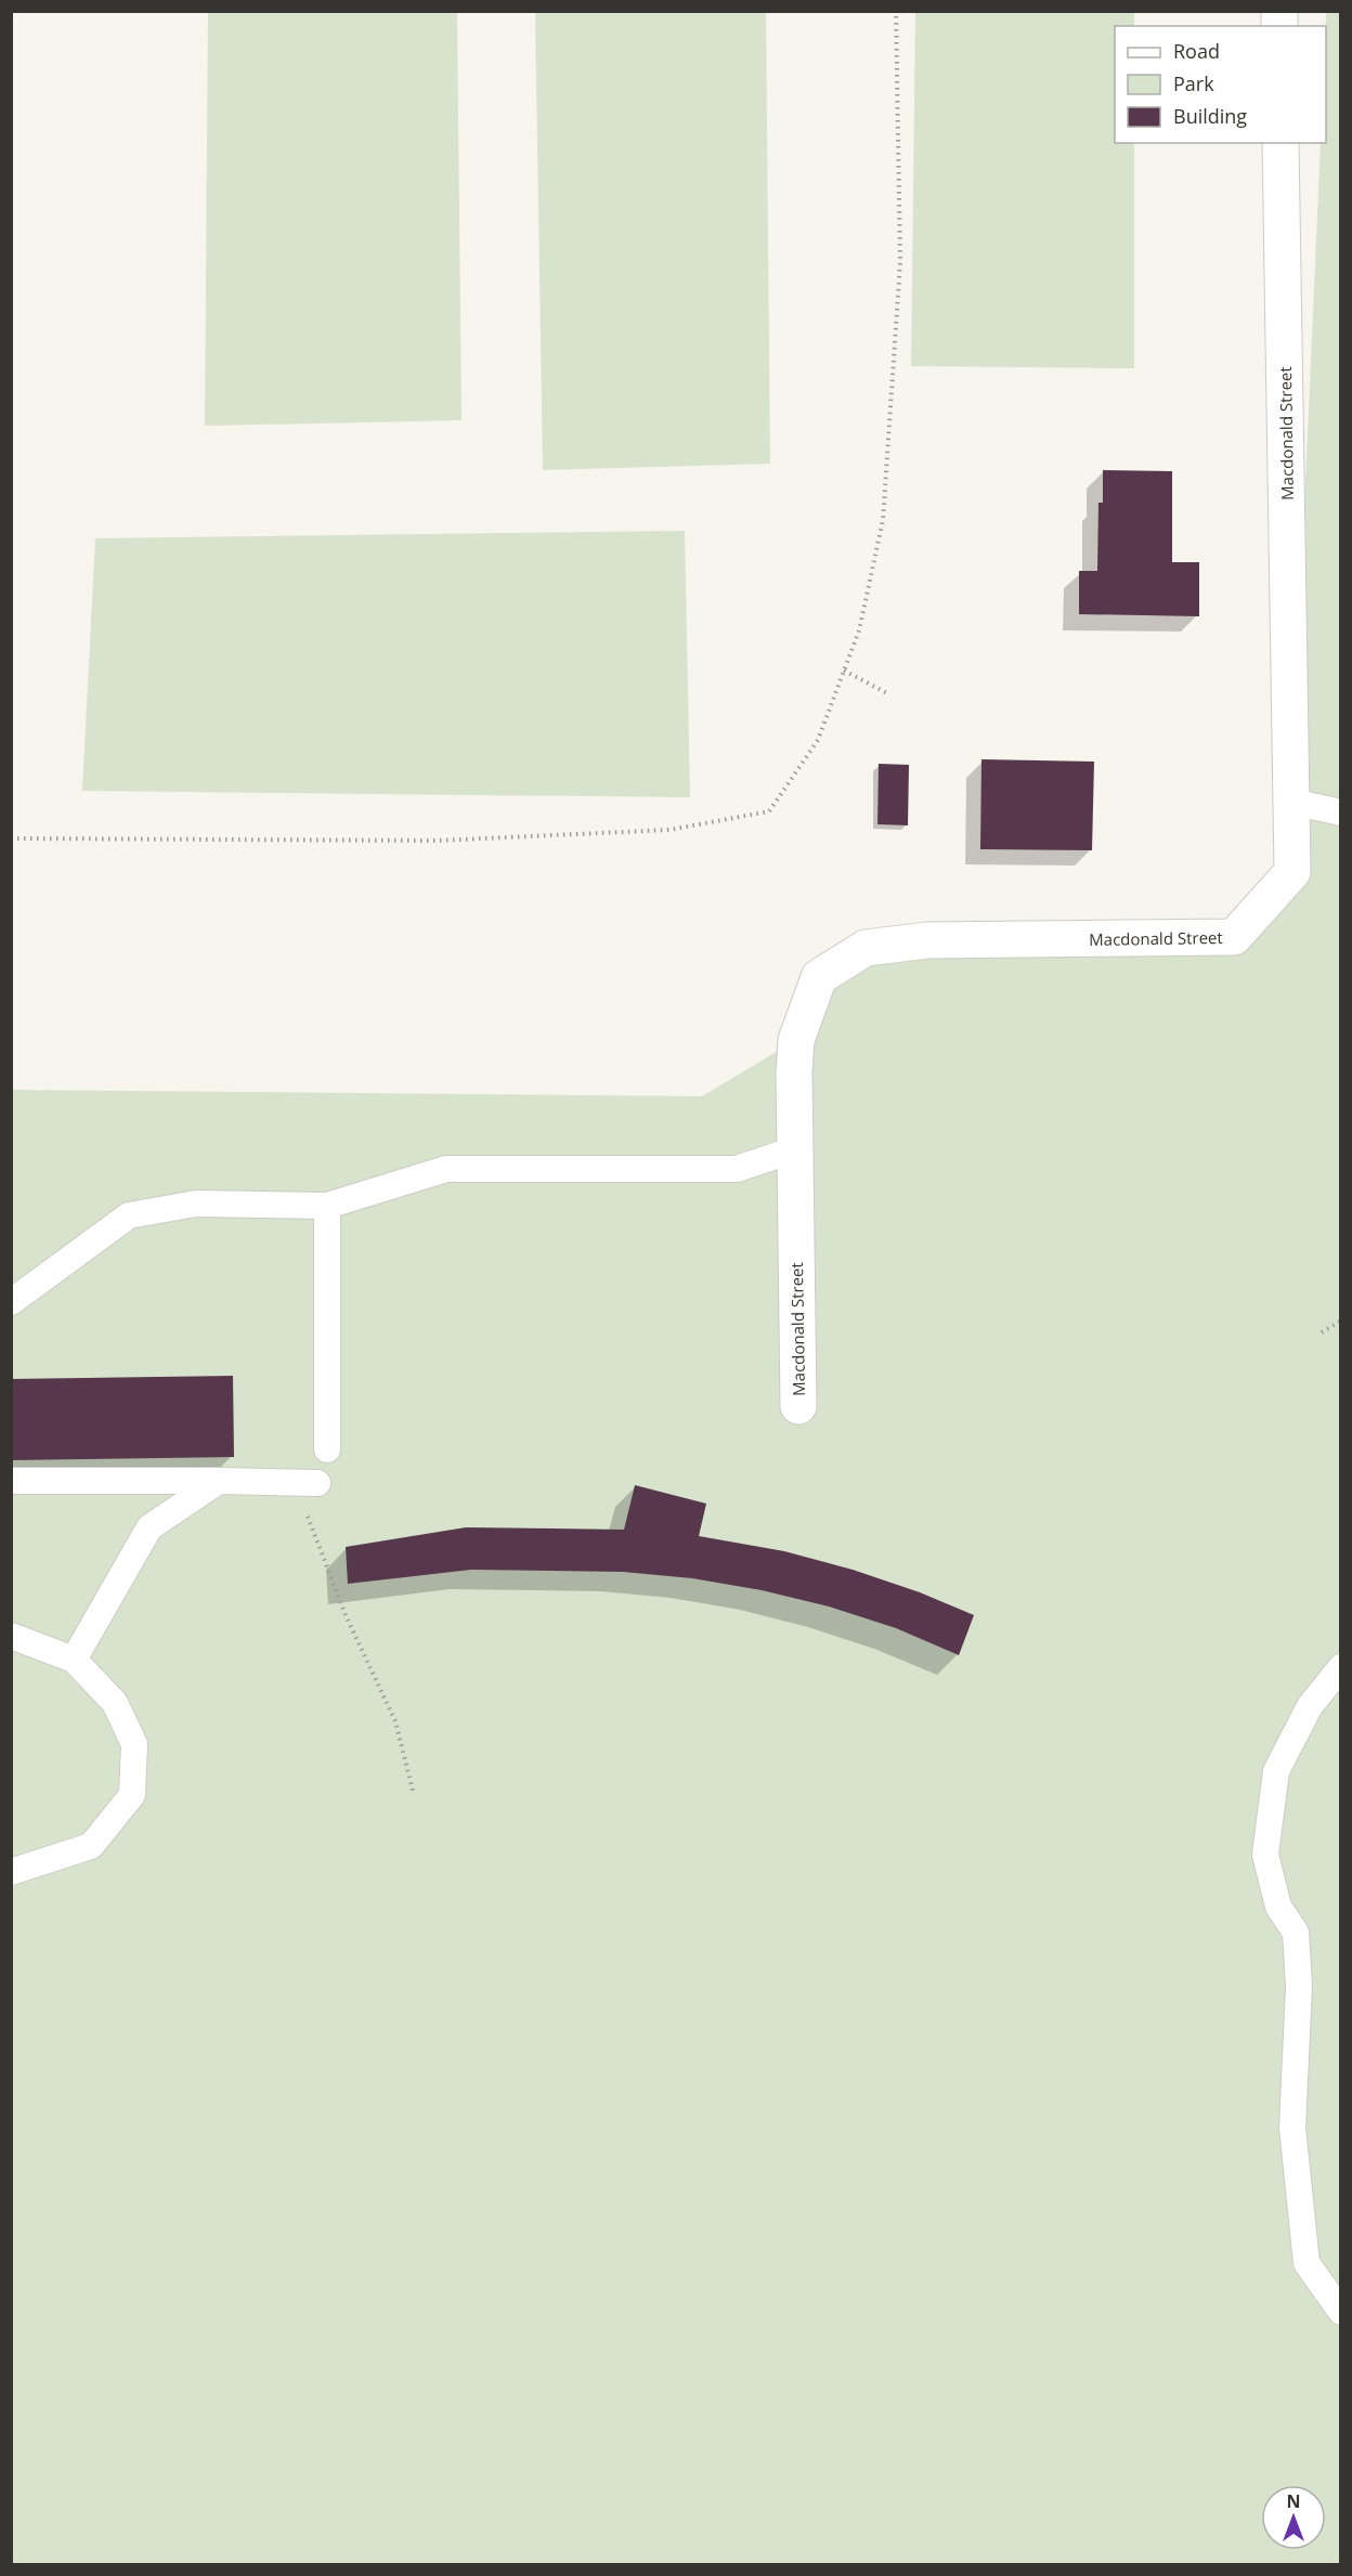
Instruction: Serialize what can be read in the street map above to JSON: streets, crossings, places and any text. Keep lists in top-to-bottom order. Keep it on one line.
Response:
{"streets":{"street":["Macdonald Street"]},"legend":["Road","Park","Building"],"north":"top"}
